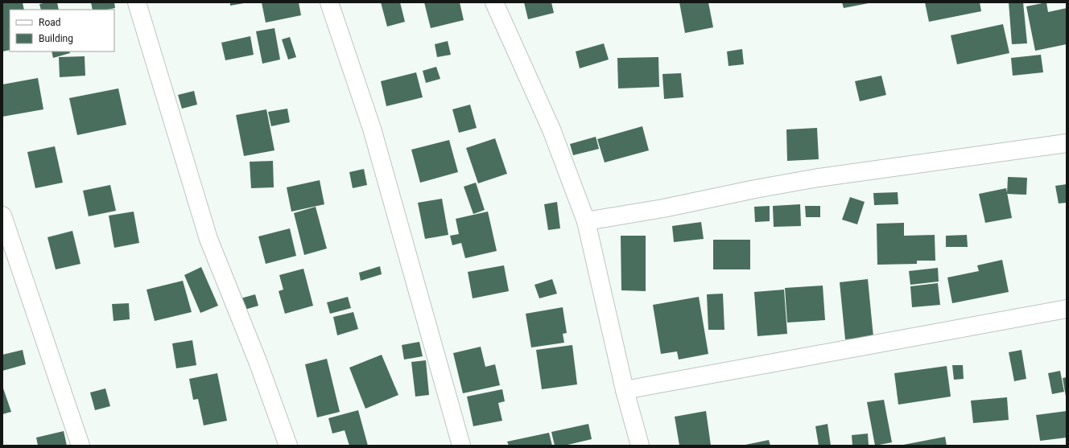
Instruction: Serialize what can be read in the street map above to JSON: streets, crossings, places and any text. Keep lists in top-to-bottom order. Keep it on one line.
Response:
{"legend":["Road","Building"]}
